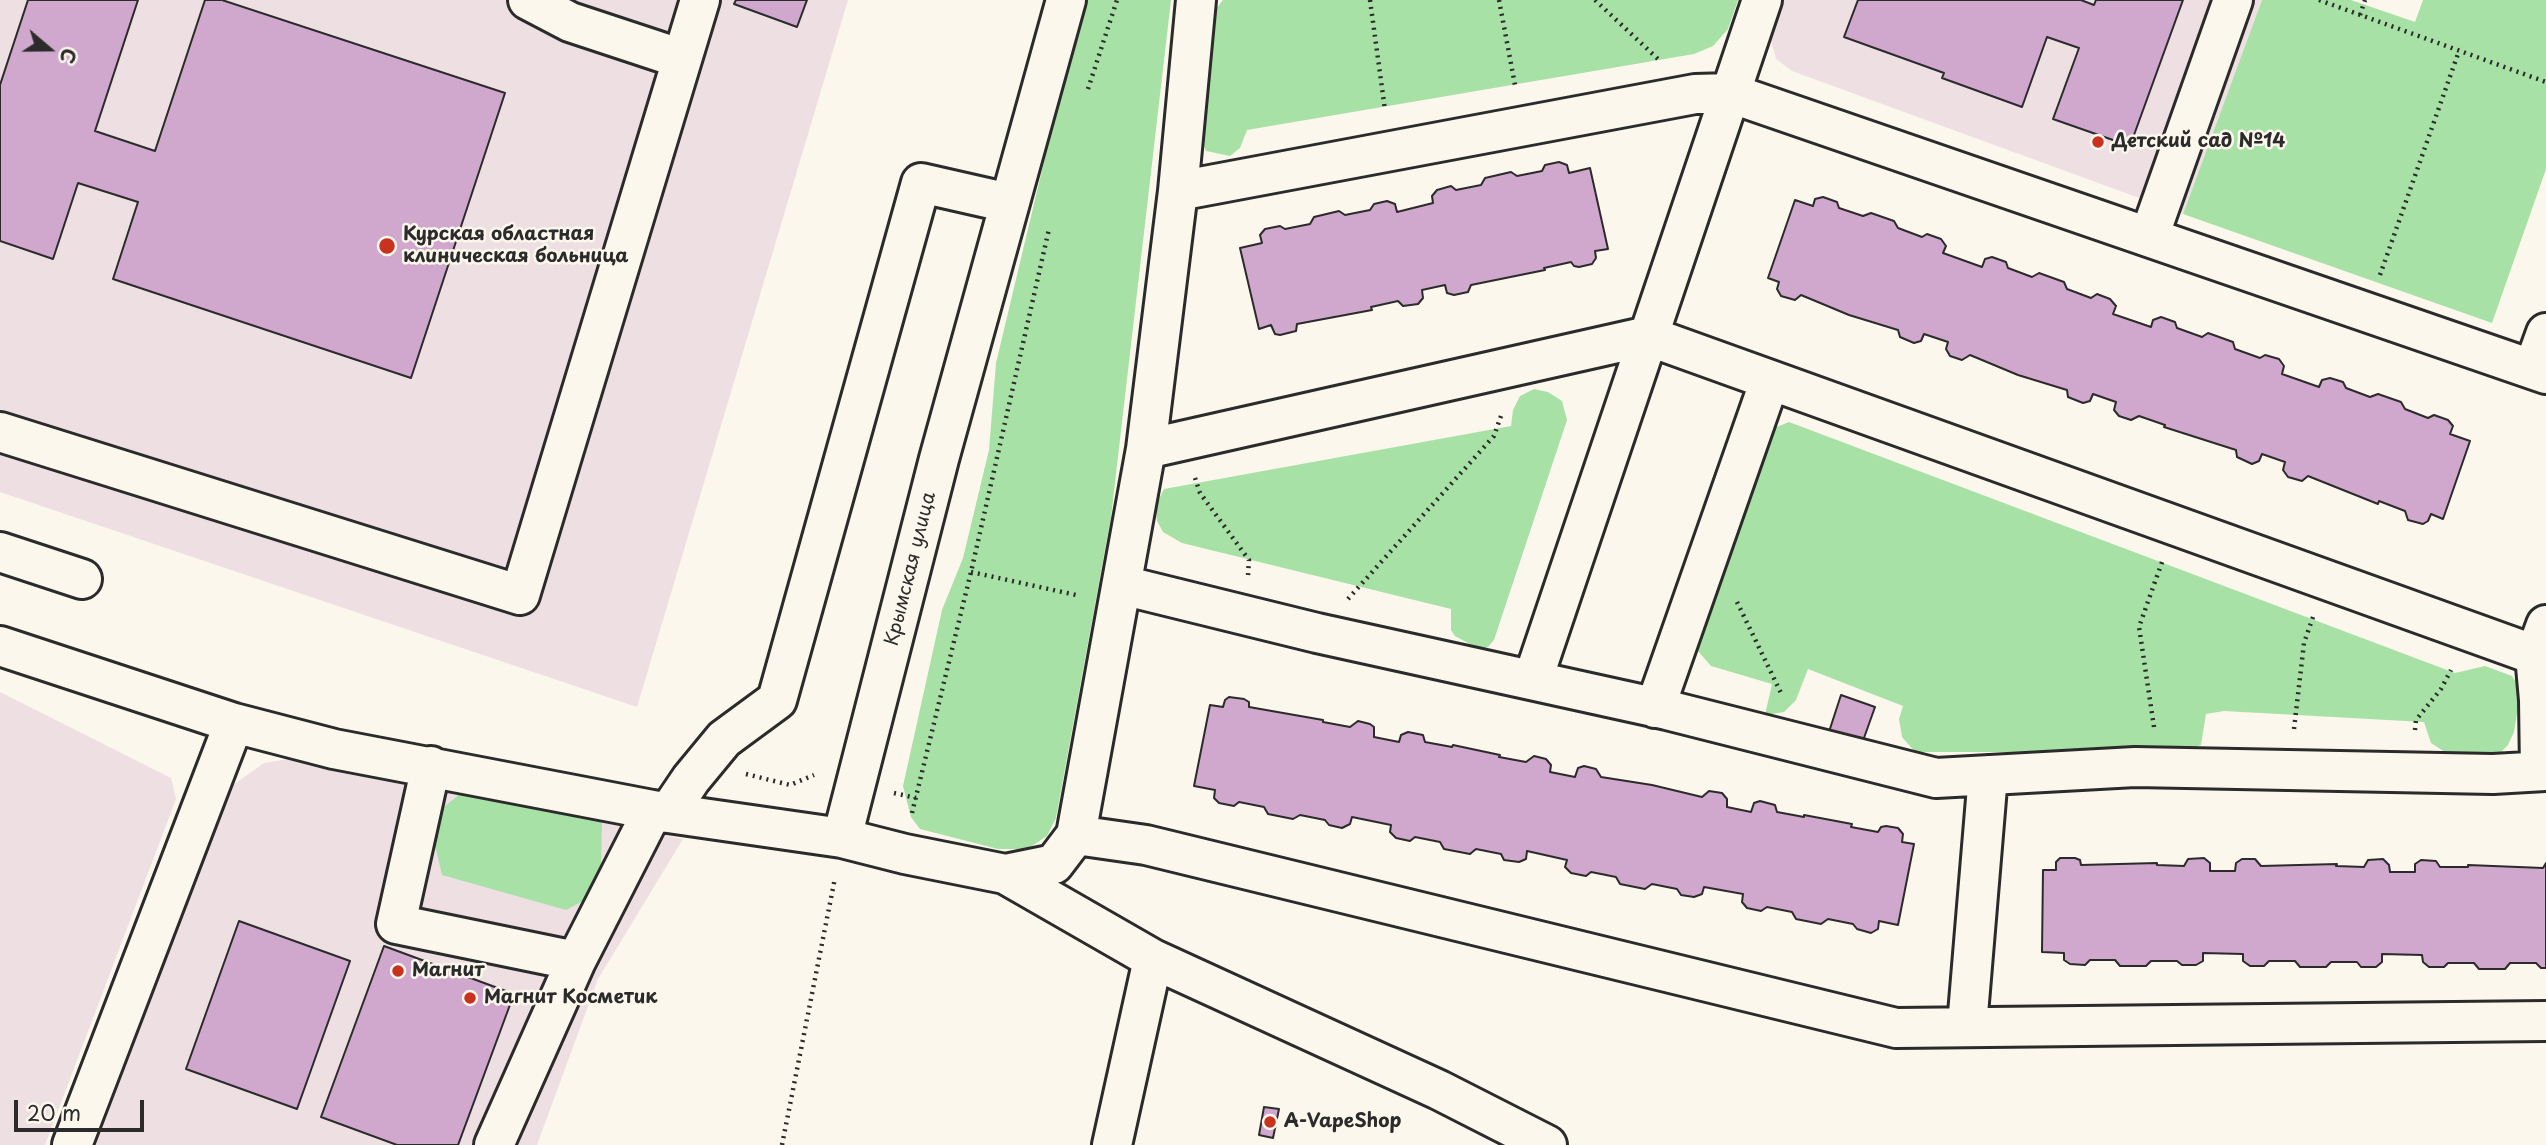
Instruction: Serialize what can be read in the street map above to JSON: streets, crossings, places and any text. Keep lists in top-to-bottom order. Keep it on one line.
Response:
{"streets":{"street":["Крымская улица"]},"places":["Детский сад №14","Курская областная клиническая больница","Магнит","Магнит Косметик","A-VapeShop"],"scale_bar":"20 m","north":"right"}
